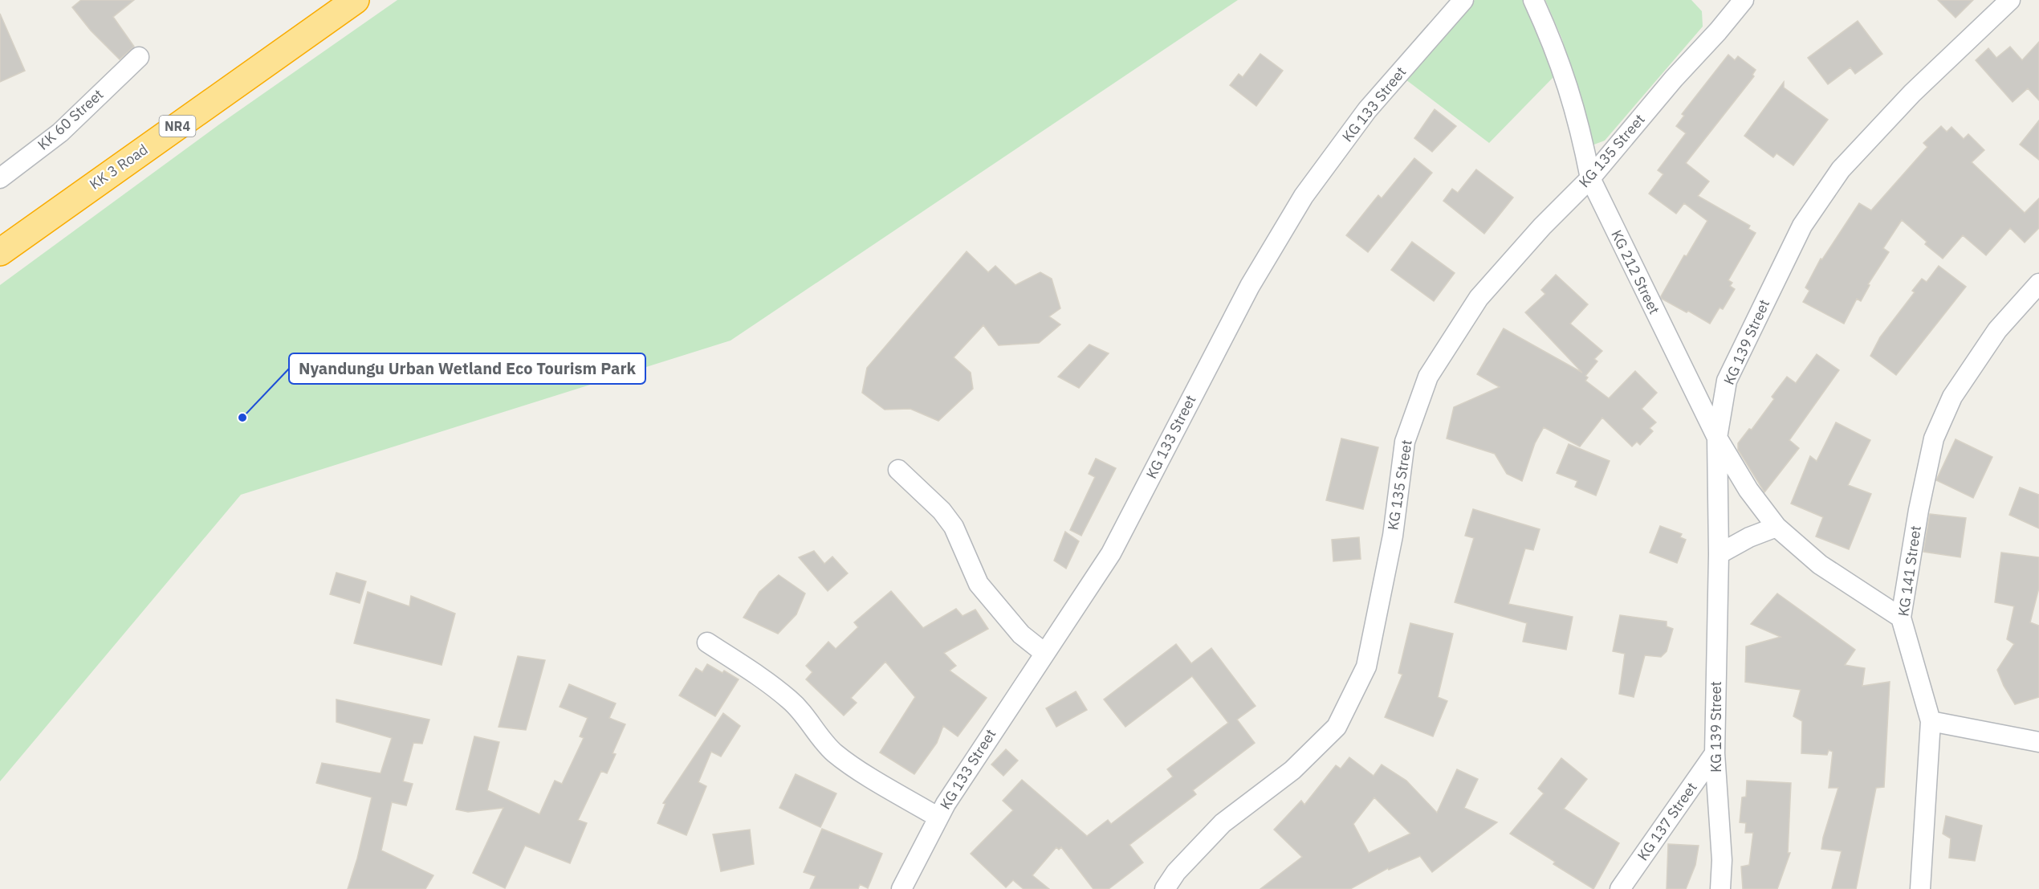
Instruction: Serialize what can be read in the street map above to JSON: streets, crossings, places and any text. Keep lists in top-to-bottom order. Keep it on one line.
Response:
{"streets":{"highway":["NR4","KK 3 Road"],"street":["KG 133 Street","KK 60 Street","KG 135 Street","KG 212 Street","KG 139 Street","KG 141 Street","KG 137 Street"]},"crossings":[["KG 135 Street","KG 212 Street"],["KG 212 Street","KG 139 Street"],["KG 212 Street","KG 141 Street"],["KG 139 Street","KG 137 Street"]],"places":["Nyandungu Urban Wetland Eco Tourism Park"]}
